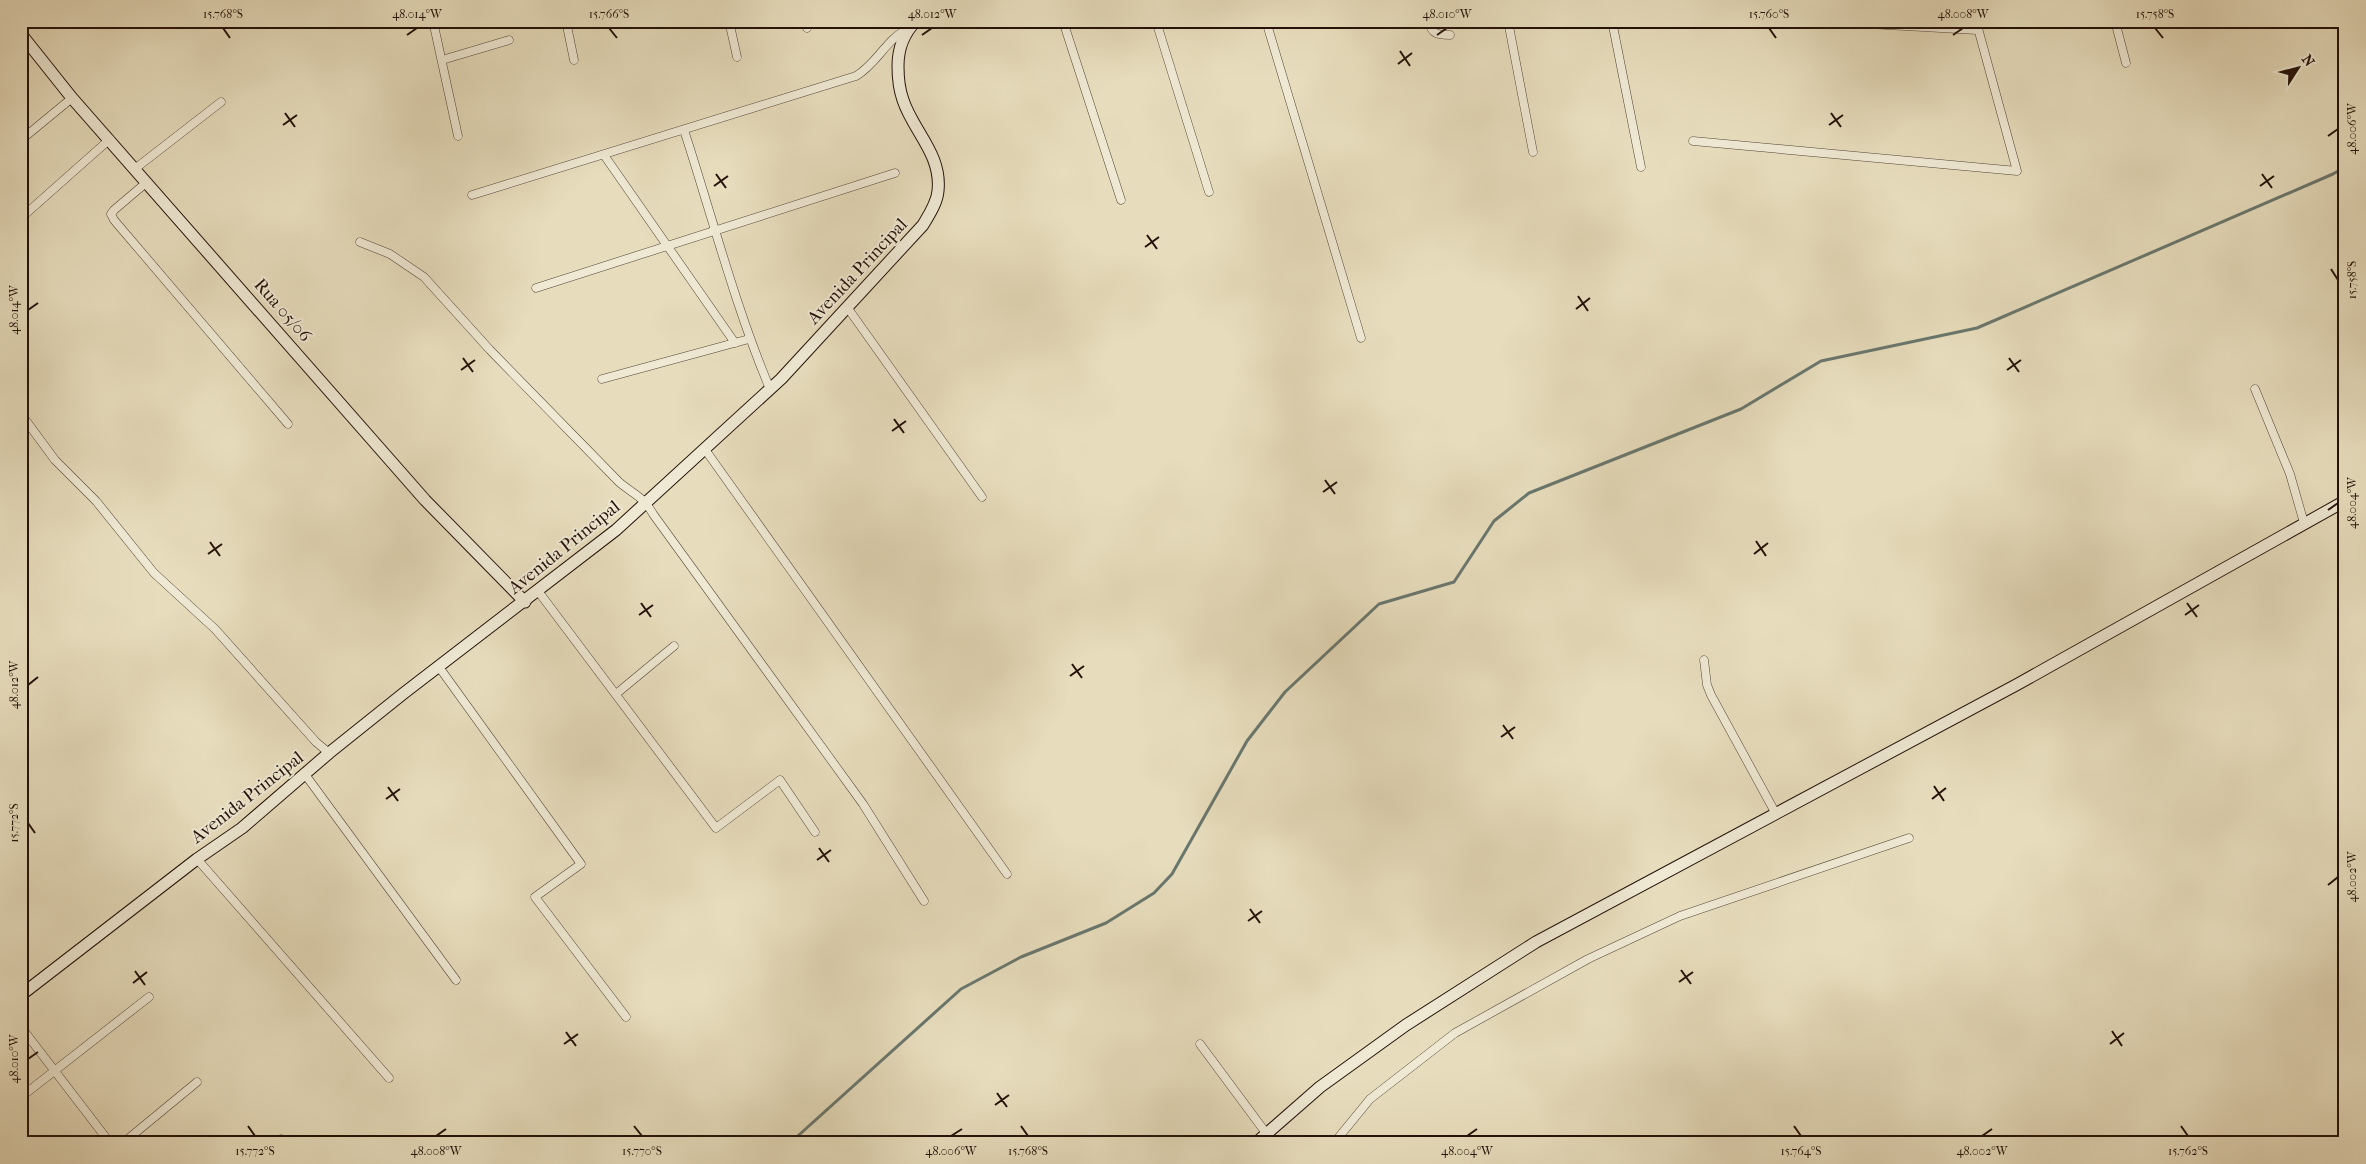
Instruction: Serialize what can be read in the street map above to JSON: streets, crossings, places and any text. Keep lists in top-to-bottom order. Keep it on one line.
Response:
{"streets":{"street":["Avenida Principal","Rua 05/06"]},"crossings":[["Avenida Principal","Rua 05/06"]],"north":"top right","coordinates":["15.768°S","48.014°W","15.766°S","48.012°W","48.010°W","15.760°S","48.008°W","15.758°S","48.006°W","48.004°W","15.772°S","48.002°W","15.770°S","15.764°S","15.762°S"]}
